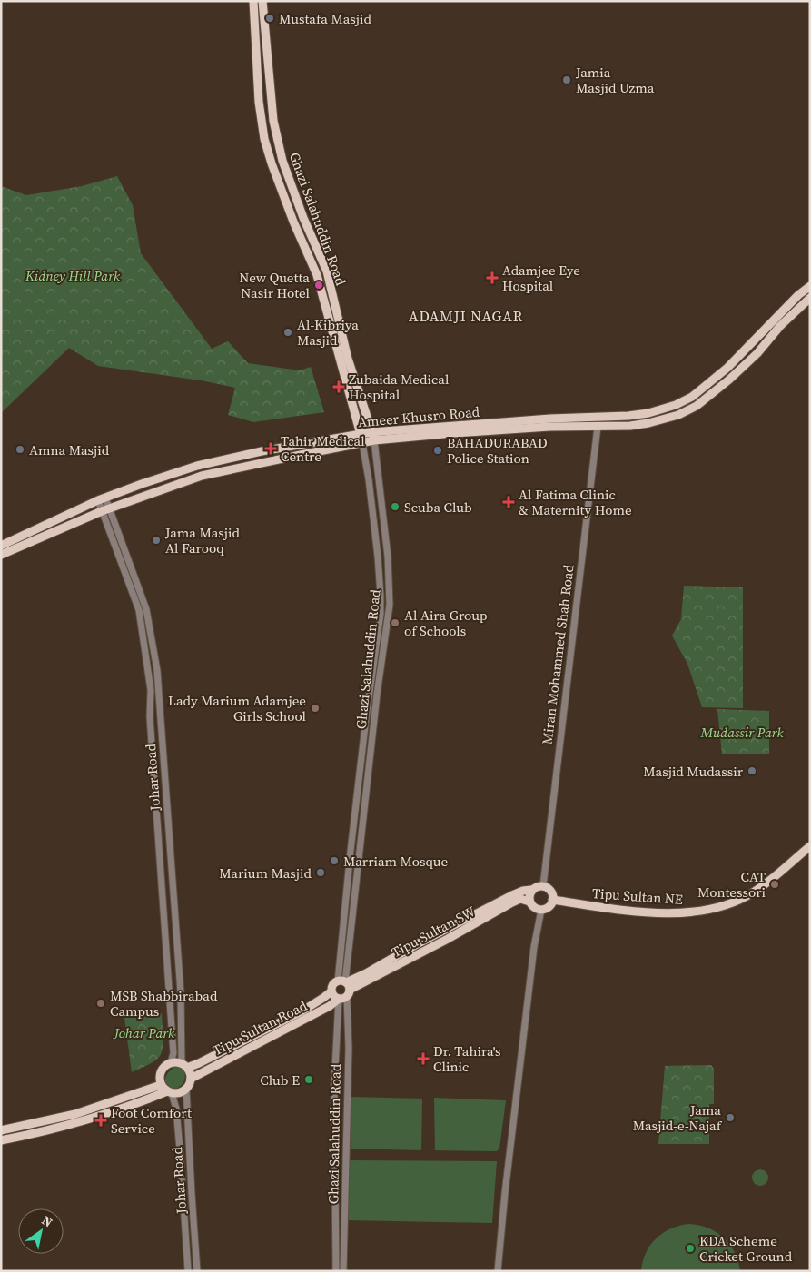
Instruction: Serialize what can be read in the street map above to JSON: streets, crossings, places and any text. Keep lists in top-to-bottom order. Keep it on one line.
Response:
{"streets":{"main road":["Ghazi Salahuddin Road","Ameer Khusro Road","Tipu Sultan NE","Tipu Sultan SW","Tipu Sultan Road"],"street":["Miran Mohammed Shah Road","Johar Road"]},"crossings":[["Ghazi Salahuddin Road","Ameer Khusro Road"],["Ghazi Salahuddin Road","Tipu Sultan SW"],["Ghazi Salahuddin Road","Tipu Sultan Road"],["Ameer Khusro Road","Miran Mohammed Shah Road"],["Ameer Khusro Road","Johar Road"],["Miran Mohammed Shah Road","Tipu Sultan NE"],["Miran Mohammed Shah Road","Tipu Sultan SW"],["Johar Road","Tipu Sultan Road"],["Tipu Sultan NE","Tipu Sultan SW"],["Tipu Sultan SW","Tipu Sultan Road"]],"districts":["ADAMJI NAGAR"],"parks":["Kidney Hill Park","Mudassir Park","Johar Park"],"places":{"other":["Mustafa Masjid","Jamia Masjid Uzma","New Quetta Nasir Hotel","Al-Kibriya Masjid","Amna Masjid","BAHADURABAD Police Station","Scuba Club","Jama Masjid Al Farooq","Al Aira Group of Schools","Lady Marium Adamjee Girls School","Masjid Mudassir","Marriam Mosque","Marium Masjid","CAT Montessori","MSB Shabbirabad Campus","Club E","Jama Masjid-e-Najaf","KDA Scheme Cricket Ground"],"health":["Adamjee Eye Hospital","Zubaida Medical Hospital","Tahir Medical Centre","Al Fatima Clinic & Maternity Home","Dr. Tahira's Clinic","Foot Comfort Service"]},"north":"top right"}
